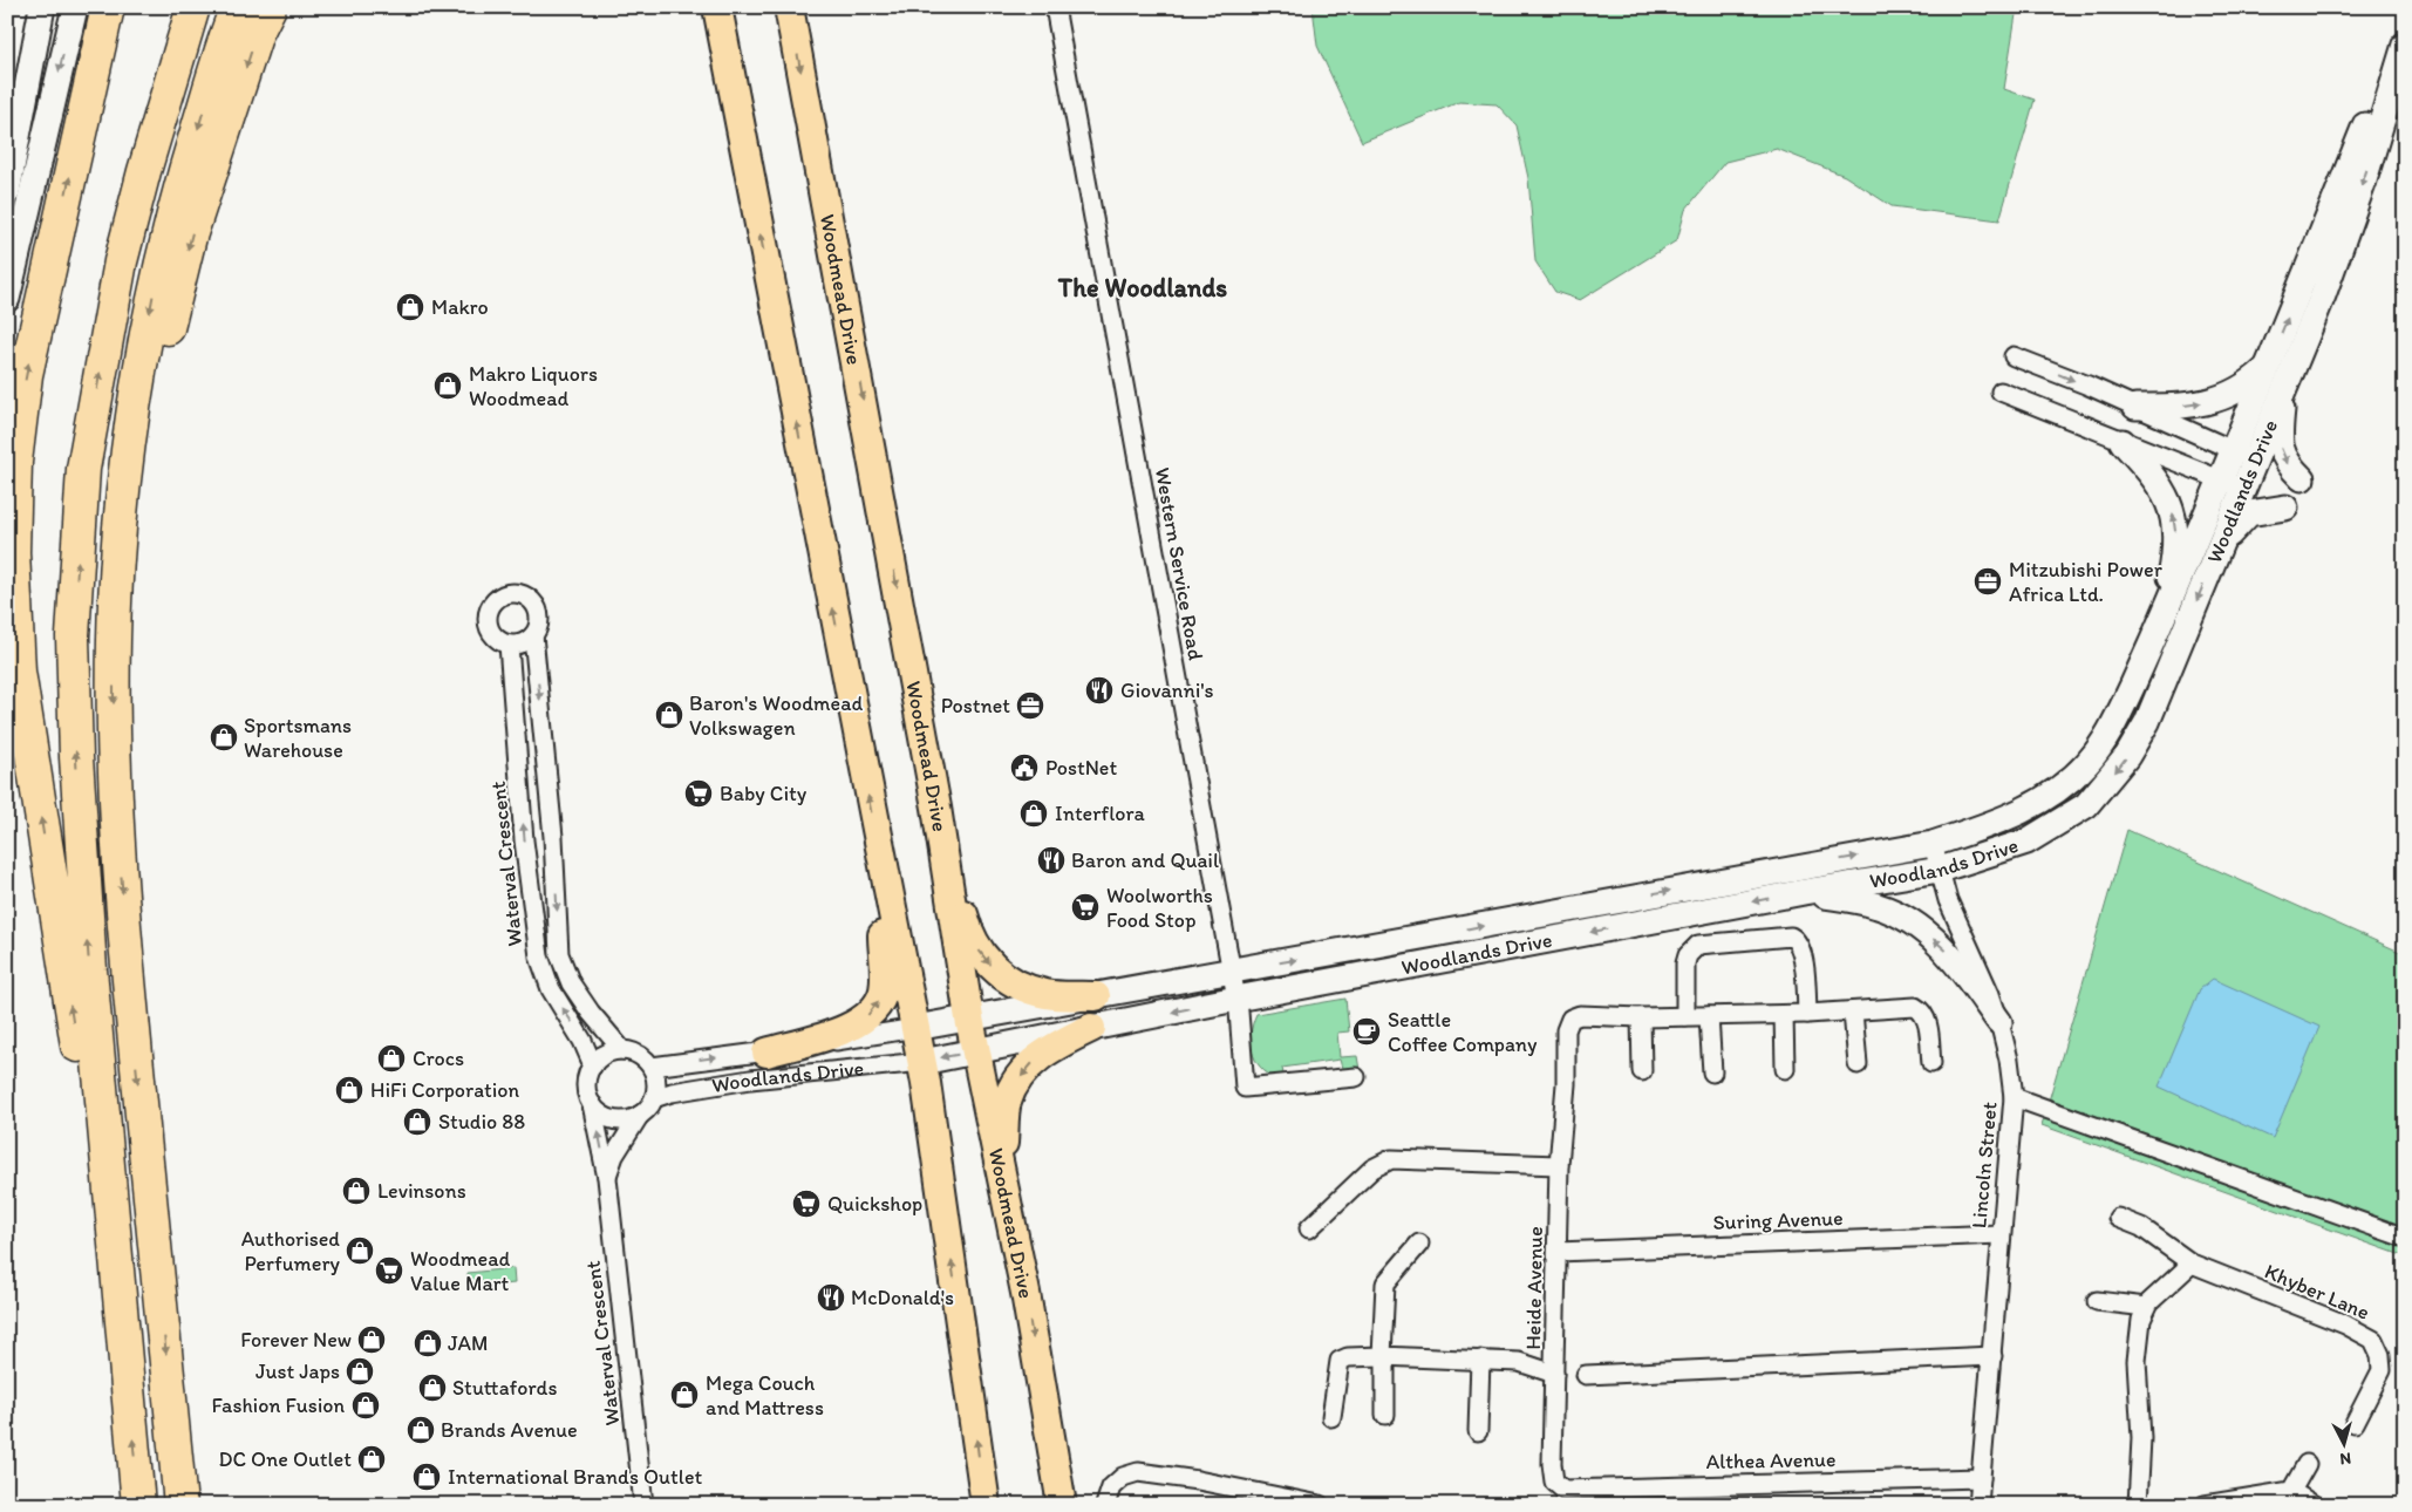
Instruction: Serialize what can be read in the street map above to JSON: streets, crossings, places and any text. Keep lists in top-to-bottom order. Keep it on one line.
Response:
{"streets":{"main road":["Woodmead Drive","Woodlands Drive"],"street":["Western Service Road","Waterval Crescent","Lincoln Street","Suring Avenue","Heide Avenue","Khyber Lane","Althea Avenue"]},"crossings":[["Woodmead Drive","Woodlands Drive"],["Woodlands Drive","Western Service Road"],["Woodlands Drive","Waterval Crescent"],["Woodlands Drive","Lincoln Street"],["Lincoln Street","Suring Avenue"],["Lincoln Street","Althea Avenue"],["Suring Avenue","Heide Avenue"],["Heide Avenue","Althea Avenue"]],"districts":["The Woodlands"],"places":{"shop":["Makro","Makro Liquors Woodmead","Baron's Woodmead Volkswagen","Sportsmans Warehouse","Interflora","Crocs","HiFi Corporation","Studio 88","Levinsons","Authorised Perfumery","Forever New","JAM","Just Japs","Stuttafords","Mega Couch and Mattress","Fashion Fusion","Brands Avenue","DC One Outlet","International Brands Outlet"],"office":["Mitzubishi Power Africa Ltd.","Postnet"],"restaurant":["Giovanni's","Baron and Quail","McDonald's"],"public building":["PostNet"],"supermarket":["Baby City","Woolworths Food Stop","Quickshop","Woodmead Value Mart"],"cafe":["Seattle Coffee Company"]},"north":"bottom"}
